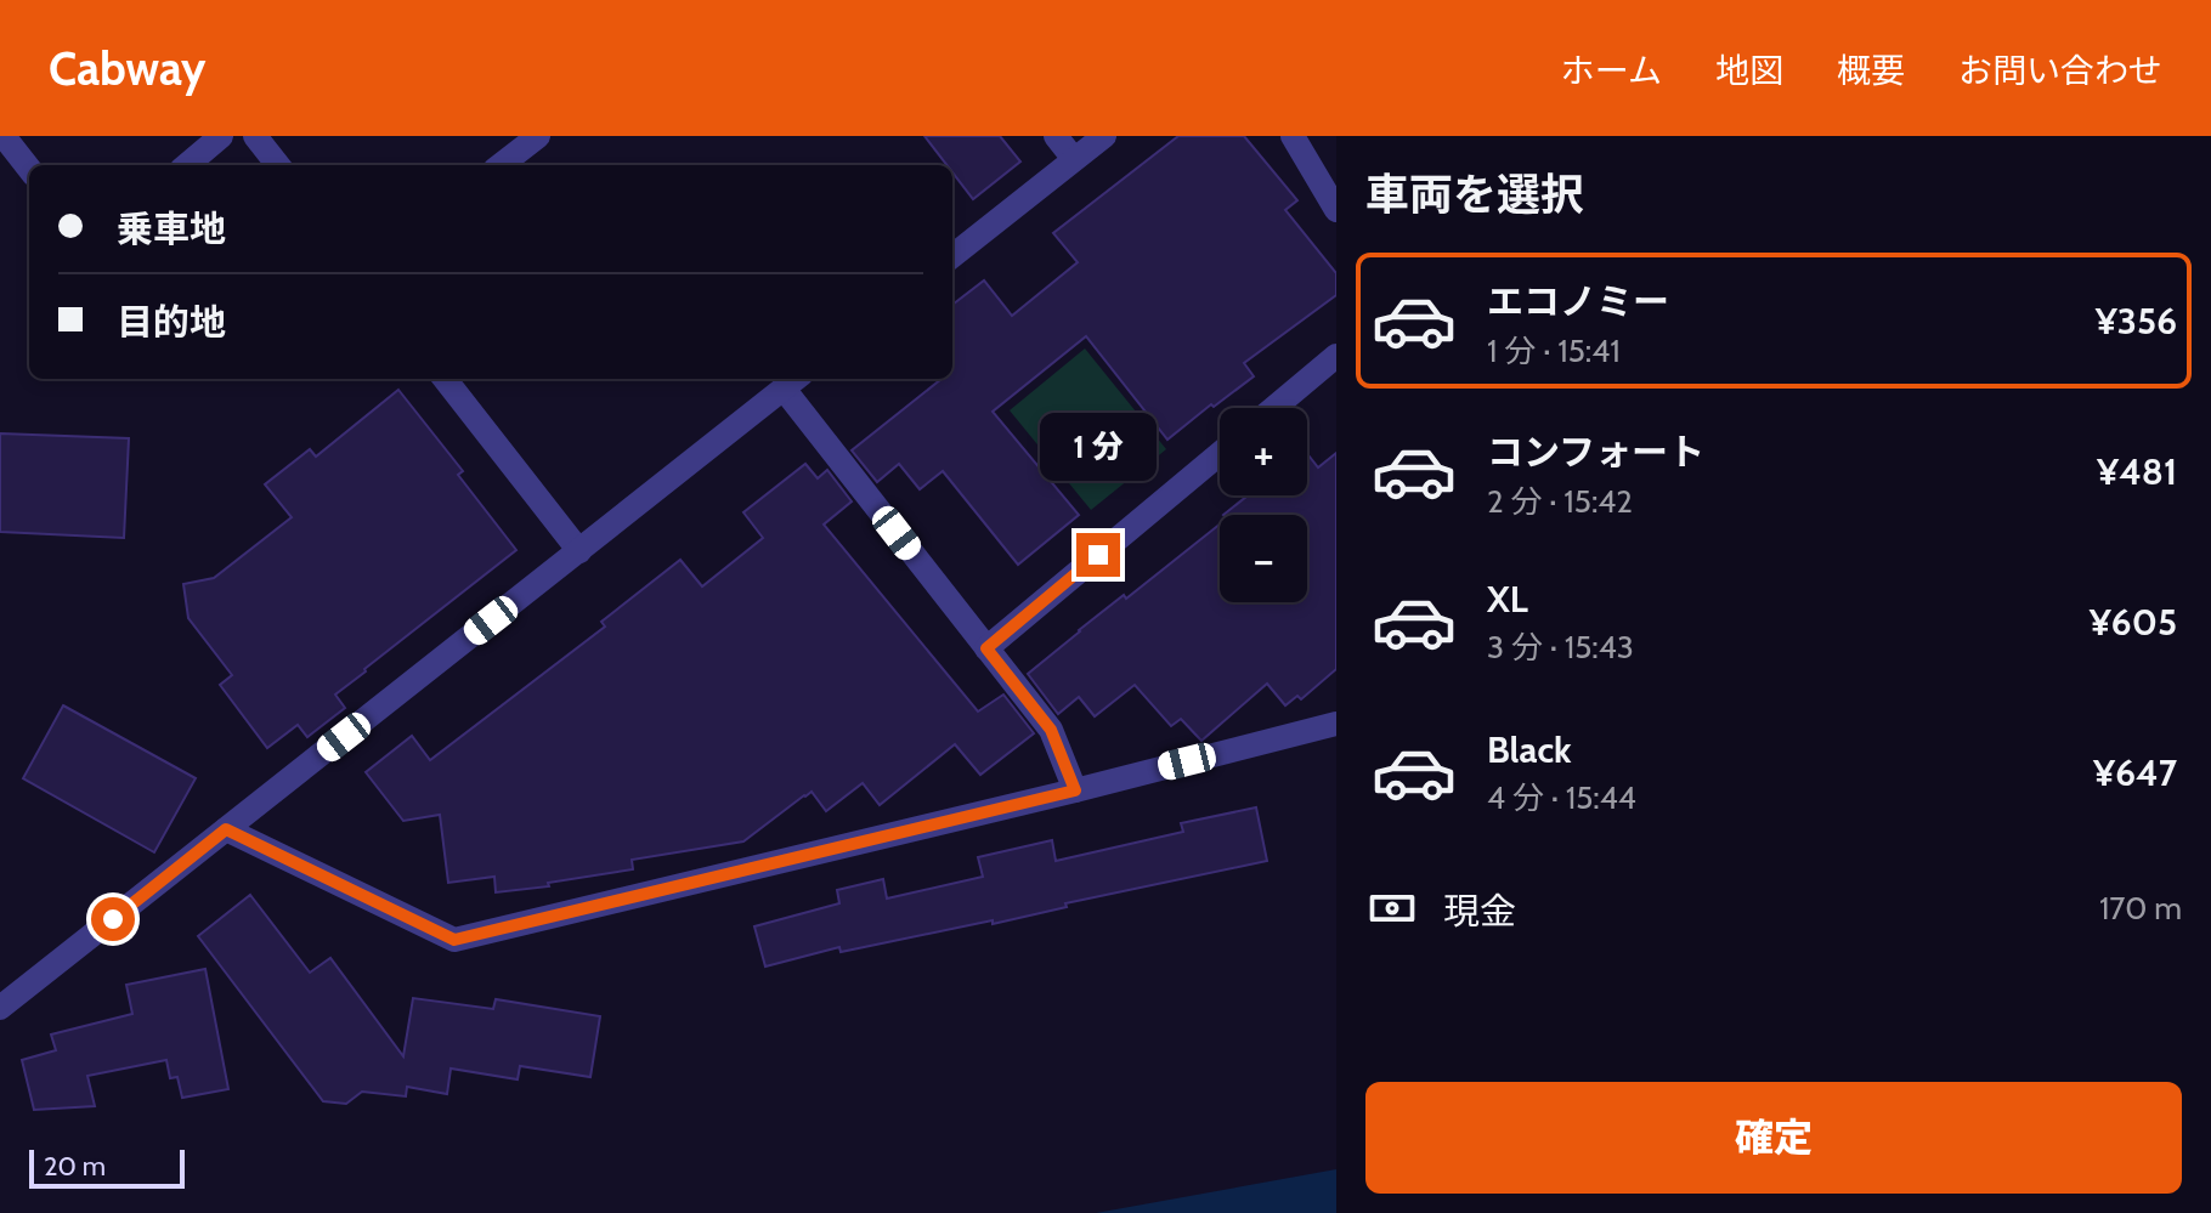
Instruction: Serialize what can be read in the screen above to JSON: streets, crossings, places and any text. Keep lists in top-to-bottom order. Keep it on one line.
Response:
{"scale_bar":"20 m","page":{"header":"Cabway","nav":["ホーム","地図","概要","お問い合わせ"],"heading":"車両を選択","banner":["乗車地","目的地"],"list":[{"name":"エコノミー","note":"1 分 · 15:41","value":"¥356"},{"name":"コンフォート","note":"2 分 · 15:42","value":"¥481"},{"name":"XL","note":"3 分 · 15:43","value":"¥605"},{"name":"Black","note":"4 分 · 15:44","value":"¥647"}],"map_buttons":["+","−"],"bubble":"1 分","pay":["現金","170 m"],"buttons":"確定","scale":"20 m"}}
